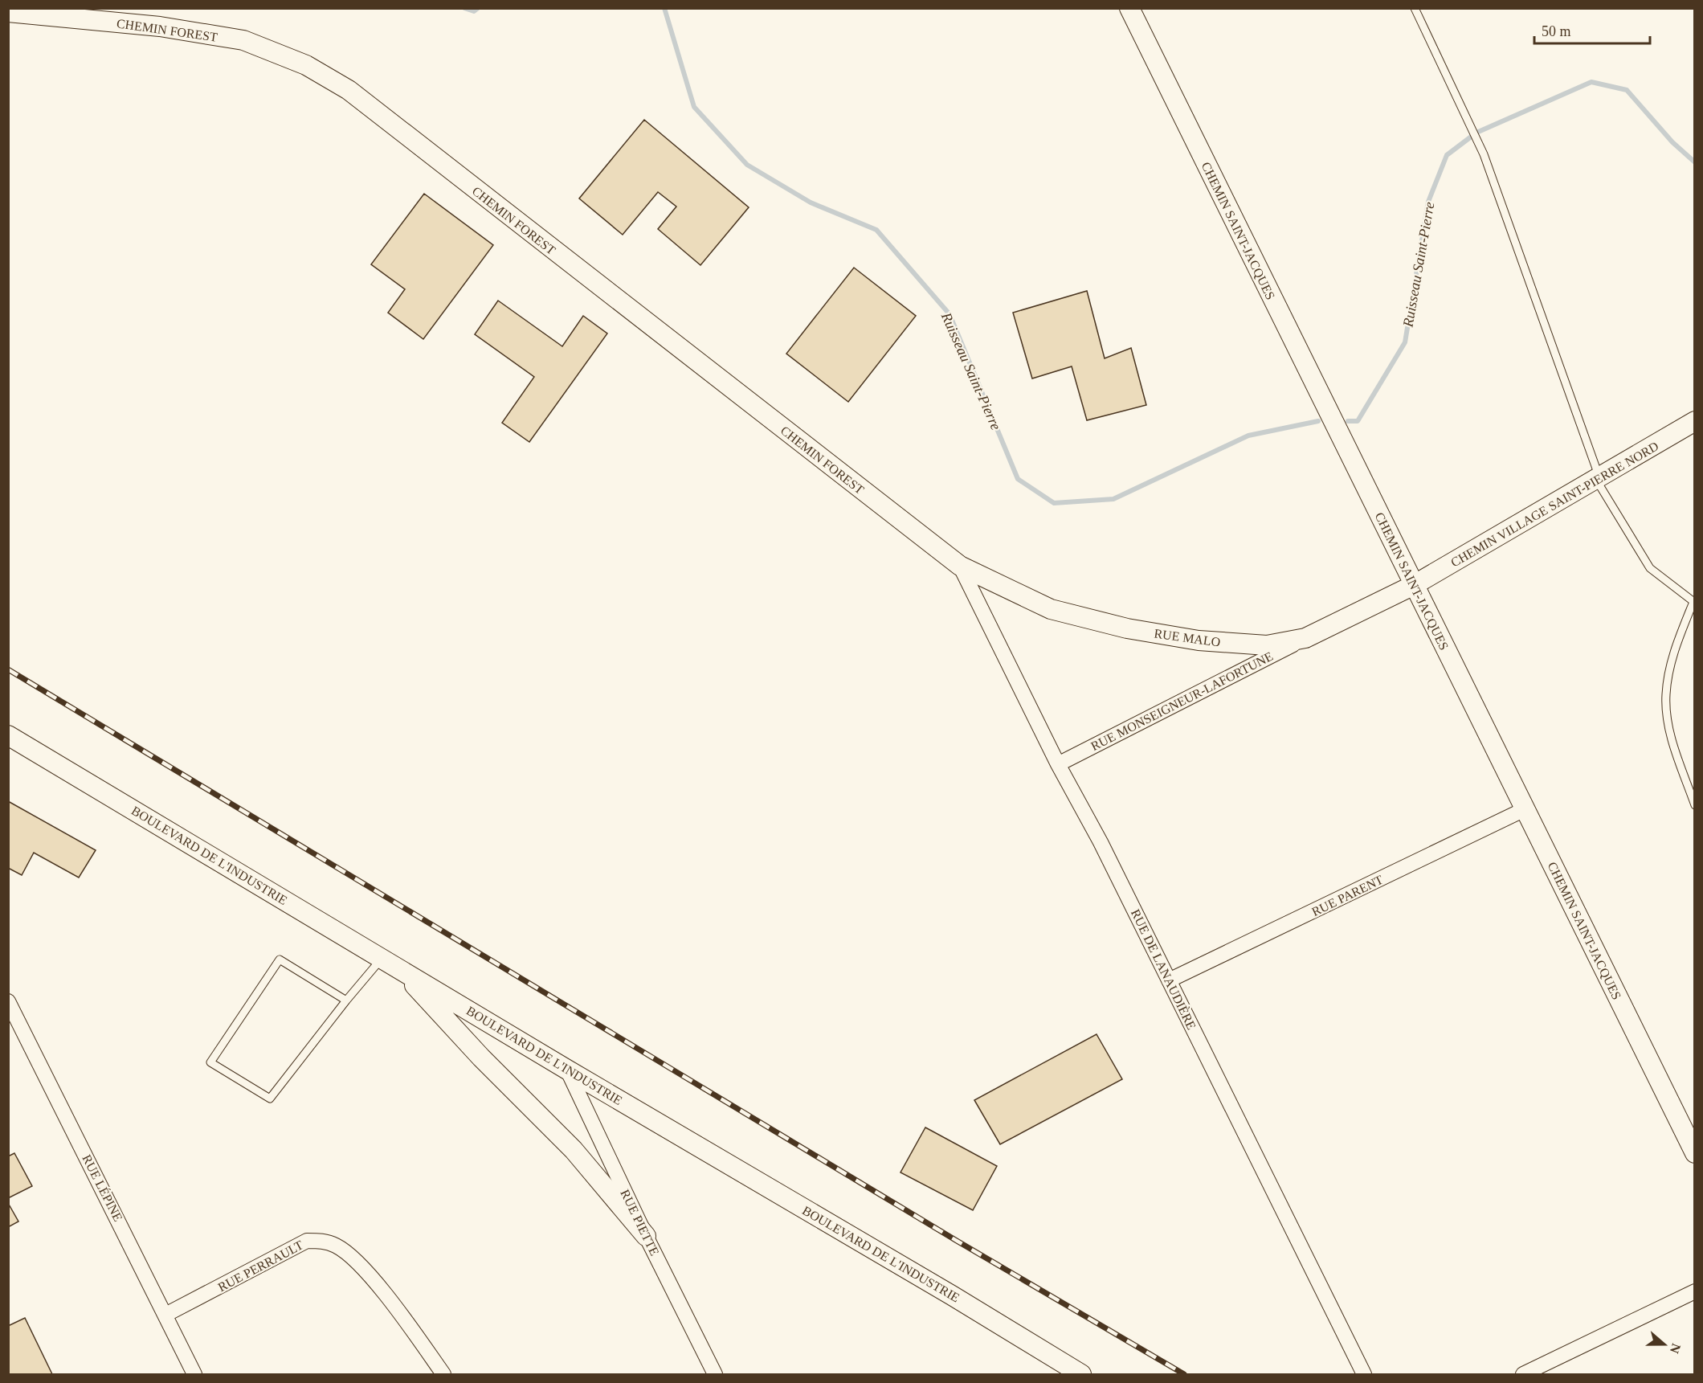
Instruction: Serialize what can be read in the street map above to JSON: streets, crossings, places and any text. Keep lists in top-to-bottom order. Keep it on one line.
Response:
{"streets":{"street":["CHEMIN FOREST","CHEMIN SAINT-JACQUES","CHEMIN VILLAGE SAINT-PIERRE NORD","RUE MALO","RUE MONSEIGNEUR-LAFORTUNE","BOULEVARD DE L'INDUSTRIE","RUE PARENT","RUE DE LANAUDIÈRE","RUE LÉPINE","RUE PIETTE","RUE PERRAULT"]},"crossings":[["CHEMIN FOREST","RUE MALO"],["CHEMIN FOREST","RUE DE LANAUDIÈRE"],["CHEMIN SAINT-JACQUES","CHEMIN VILLAGE SAINT-PIERRE NORD"],["CHEMIN SAINT-JACQUES","RUE MALO"],["CHEMIN SAINT-JACQUES","RUE PARENT"],["CHEMIN VILLAGE SAINT-PIERRE NORD","RUE MALO"],["RUE MALO","RUE MONSEIGNEUR-LAFORTUNE"],["RUE MALO","RUE DE LANAUDIÈRE"],["RUE MONSEIGNEUR-LAFORTUNE","RUE DE LANAUDIÈRE"],["BOULEVARD DE L'INDUSTRIE","RUE PIETTE"],["RUE PARENT","RUE DE LANAUDIÈRE"],["RUE LÉPINE","RUE PERRAULT"]],"water":["Ruisseau Saint-Pierre"],"scale_bar":"50 m","north":"right"}
